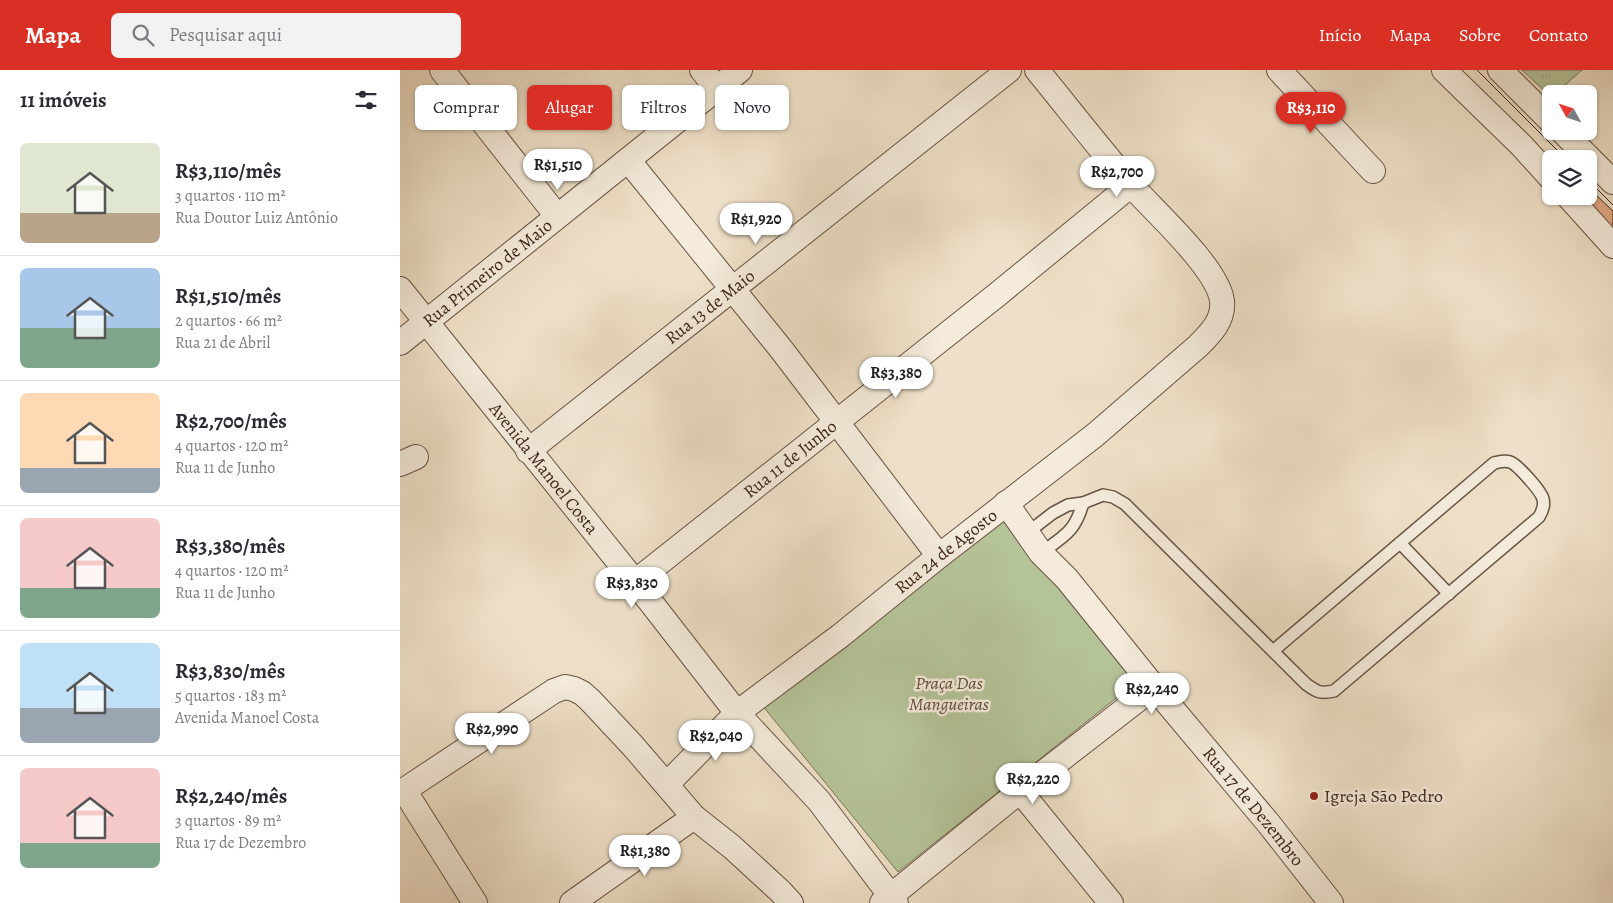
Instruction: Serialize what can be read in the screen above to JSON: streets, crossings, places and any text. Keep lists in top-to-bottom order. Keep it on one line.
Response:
{"streets":{"street":["Rua Primeiro de Maio","Rua 13 de Maio","Rua 11 de Junho","Avenida Manoel Costa","Rua 24 de Agosto","Rua 17 de Dezembro"]},"crossings":[["Rua Primeiro de Maio","Avenida Manoel Costa"],["Rua 13 de Maio","Avenida Manoel Costa"],["Rua 11 de Junho","Avenida Manoel Costa"],["Rua 11 de Junho","Rua 24 de Agosto"],["Avenida Manoel Costa","Rua 24 de Agosto"],["Rua 24 de Agosto","Rua 17 de Dezembro"]],"parks":["Praça Das Mangueiras"],"places":["Igreja São Pedro"],"north":"top left","page":{"header":"Mapa","search":"Pesquisar aqui","nav":["Início","Mapa","Sobre","Contato"],"heading":"11 imóveis","chip":["Comprar","Alugar","Filtros","Novo"],"price":["R$3,110","R$1,510","R$2,700","R$1,920","R$3,380","R$3,830","R$2,240","R$2,990","R$2,040","R$2,220","R$1,380"],"list":[{"name":"R$3,110/mês","note":"3 quartos · 110 m² · Rua Doutor Luiz Antônio"},{"name":"R$1,510/mês","note":"2 quartos · 66 m² · Rua 21 de Abril"},{"name":"R$2,700/mês","note":"4 quartos · 120 m² · Rua 11 de Junho"},{"name":"R$3,380/mês","note":"4 quartos · 120 m² · Rua 11 de Junho"},{"name":"R$3,830/mês","note":"5 quartos · 183 m² · Avenida Manoel Costa"},{"name":"R$2,240/mês","note":"3 quartos · 89 m² · Rua 17 de Dezembro"}]}}
